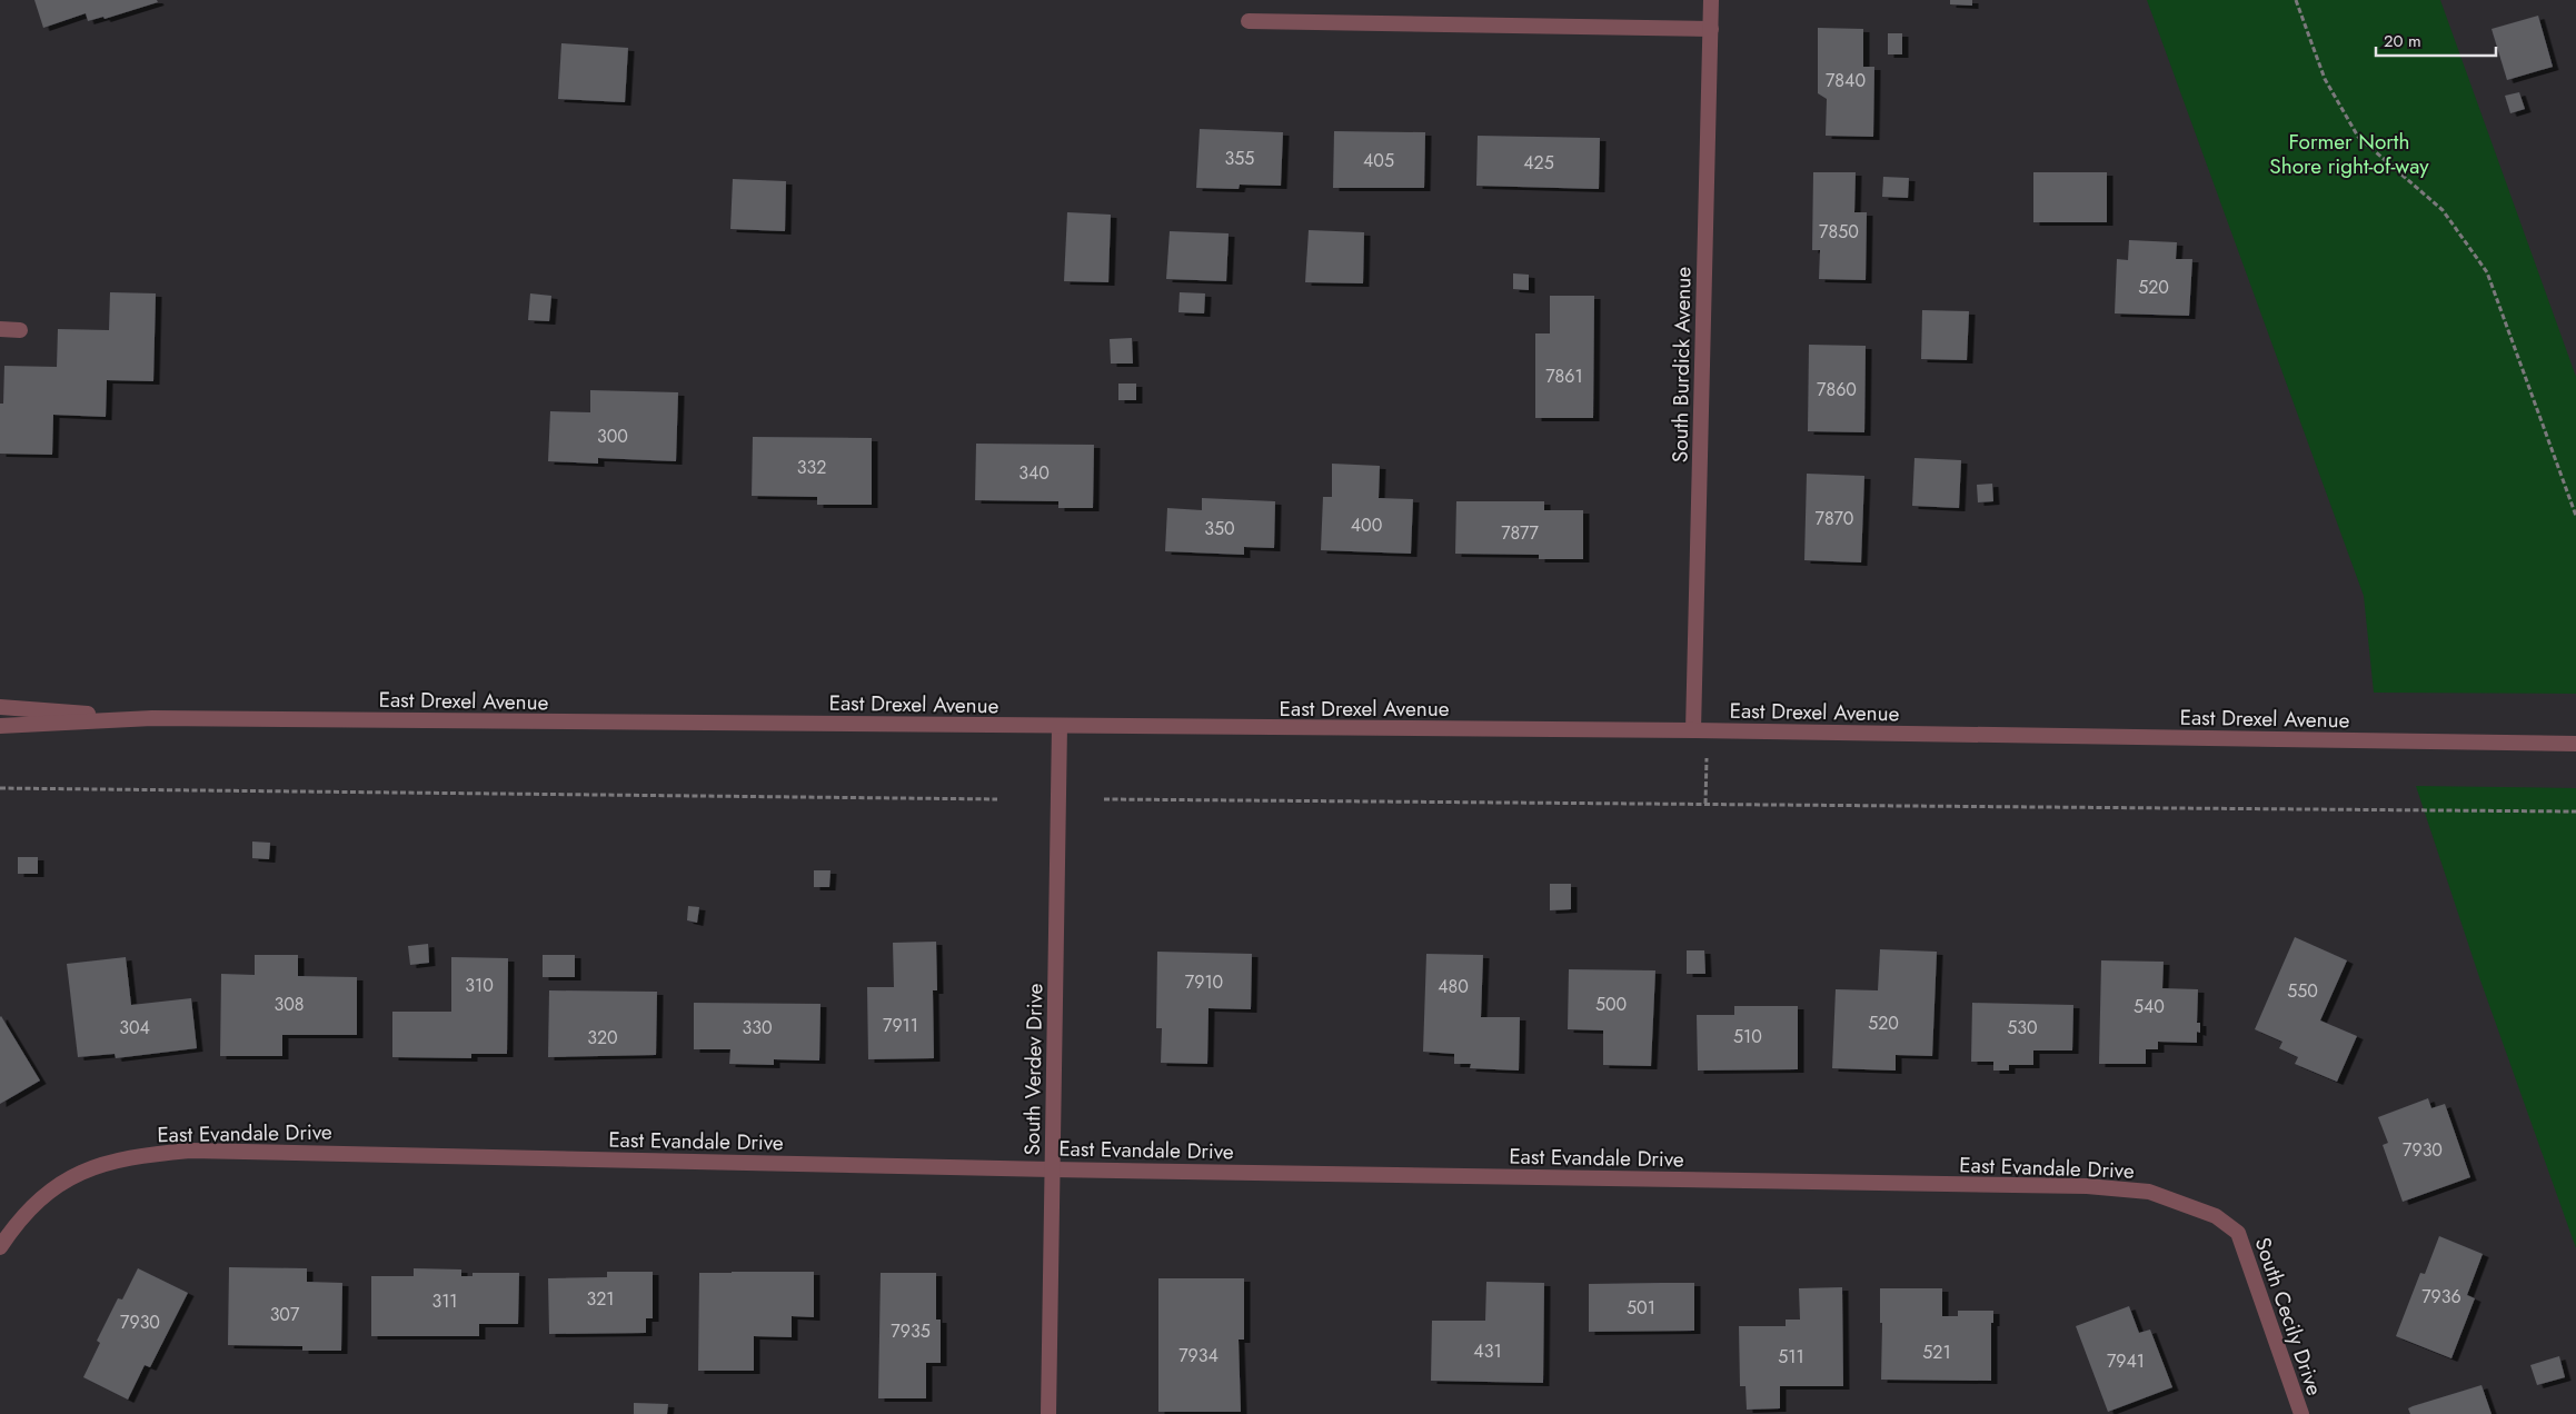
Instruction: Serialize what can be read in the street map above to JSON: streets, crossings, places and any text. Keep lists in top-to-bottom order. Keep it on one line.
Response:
{"streets":{"street":["South Burdick Avenue","East Drexel Avenue","South Verdev Drive","East Evandale Drive","South Cecily Drive"]},"crossings":[["South Burdick Avenue","East Drexel Avenue"],["East Drexel Avenue","South Verdev Drive"],["South Verdev Drive","East Evandale Drive"],["East Evandale Drive","South Cecily Drive"]],"parks":["Former North Shore right-of-way"],"house_numbers":["7840","355","405","425","7850","520","7861","7860","300","332","340","7870","400","350","7877","7910","310","480","550","308","500","540","520","7911","304","330","530","510","320","7930","7936","321","311","501","307","7930","7935","431","521","7934","511","7941"],"scale_bar":"20 m"}
